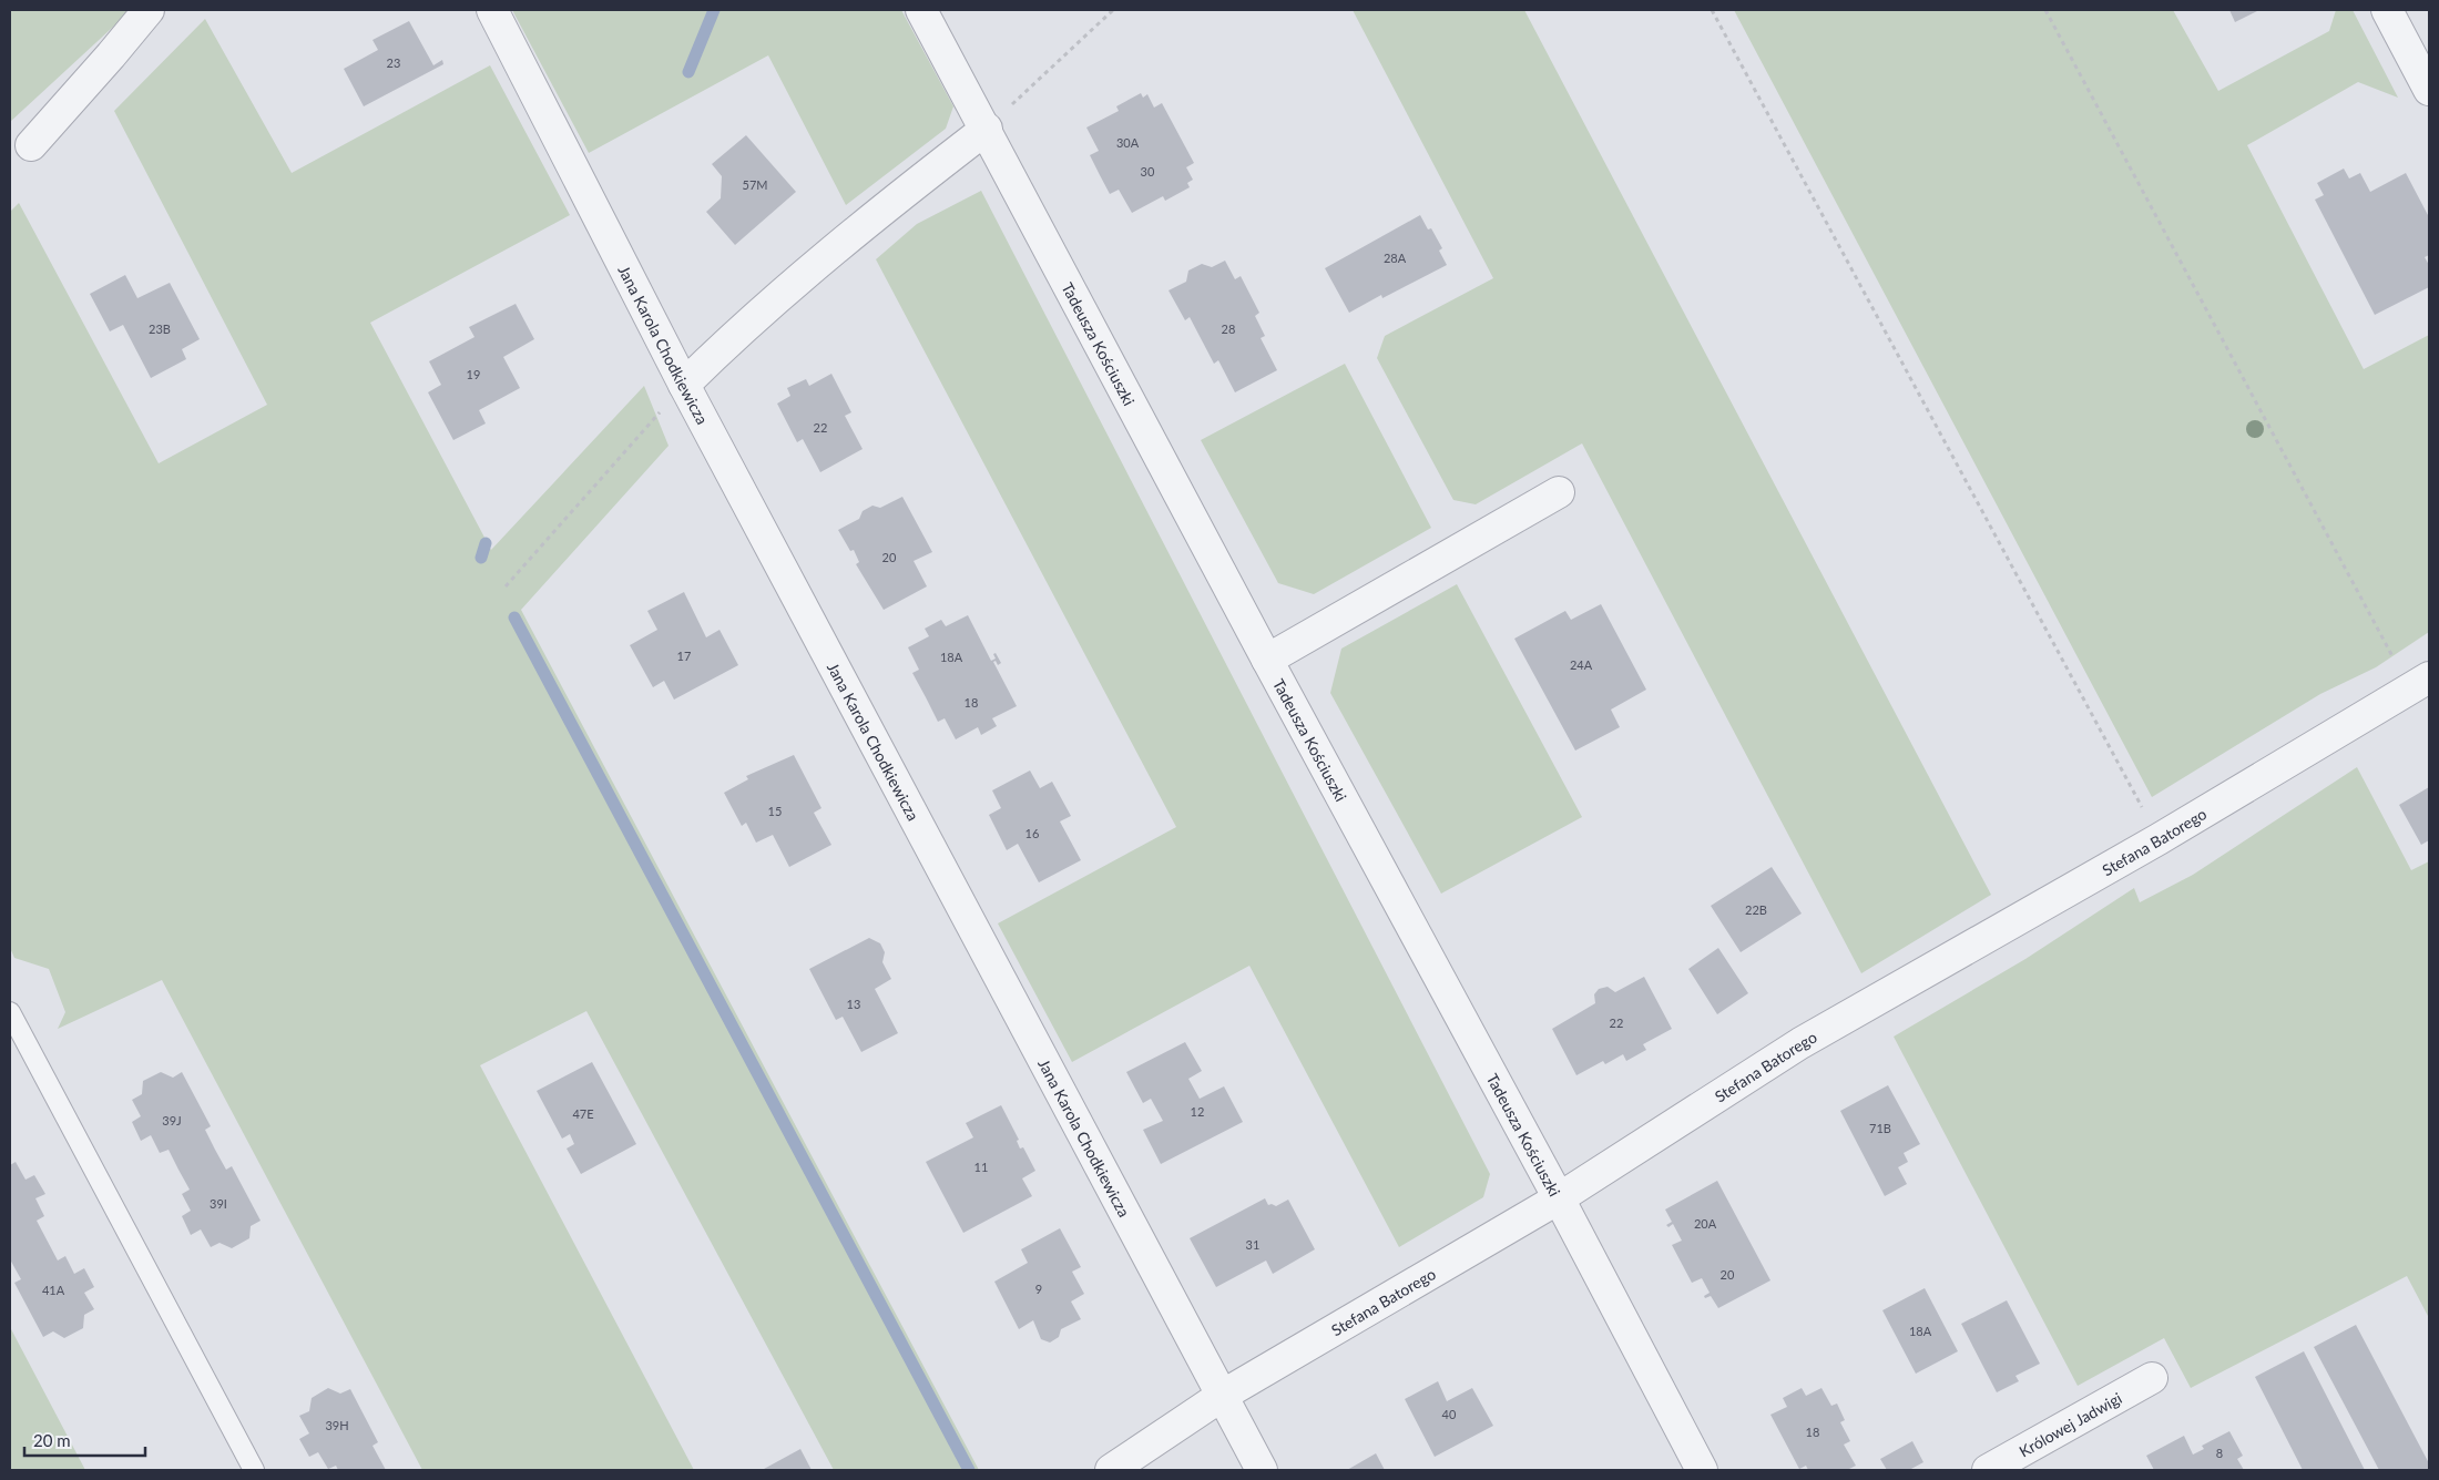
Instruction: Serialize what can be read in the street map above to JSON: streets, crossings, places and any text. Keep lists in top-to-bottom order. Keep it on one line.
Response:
{"streets":{"street":["Tadeusza Kościuszki","Jana Karola Chodkiewicza","Stefana Batorego","Królowej Jadwigi"]},"crossings":[["Tadeusza Kościuszki","Stefana Batorego"],["Jana Karola Chodkiewicza","Stefana Batorego"]],"house_numbers":["23","30A","30","57M","28A","23B","28","19","22","20","17","18A","24A","18","15","16","22B","13","22","12","47E","39J","71B","11","39I","20A","31","20","9","41A","18A","40","39H","18","8"],"scale_bar":"20 m"}
